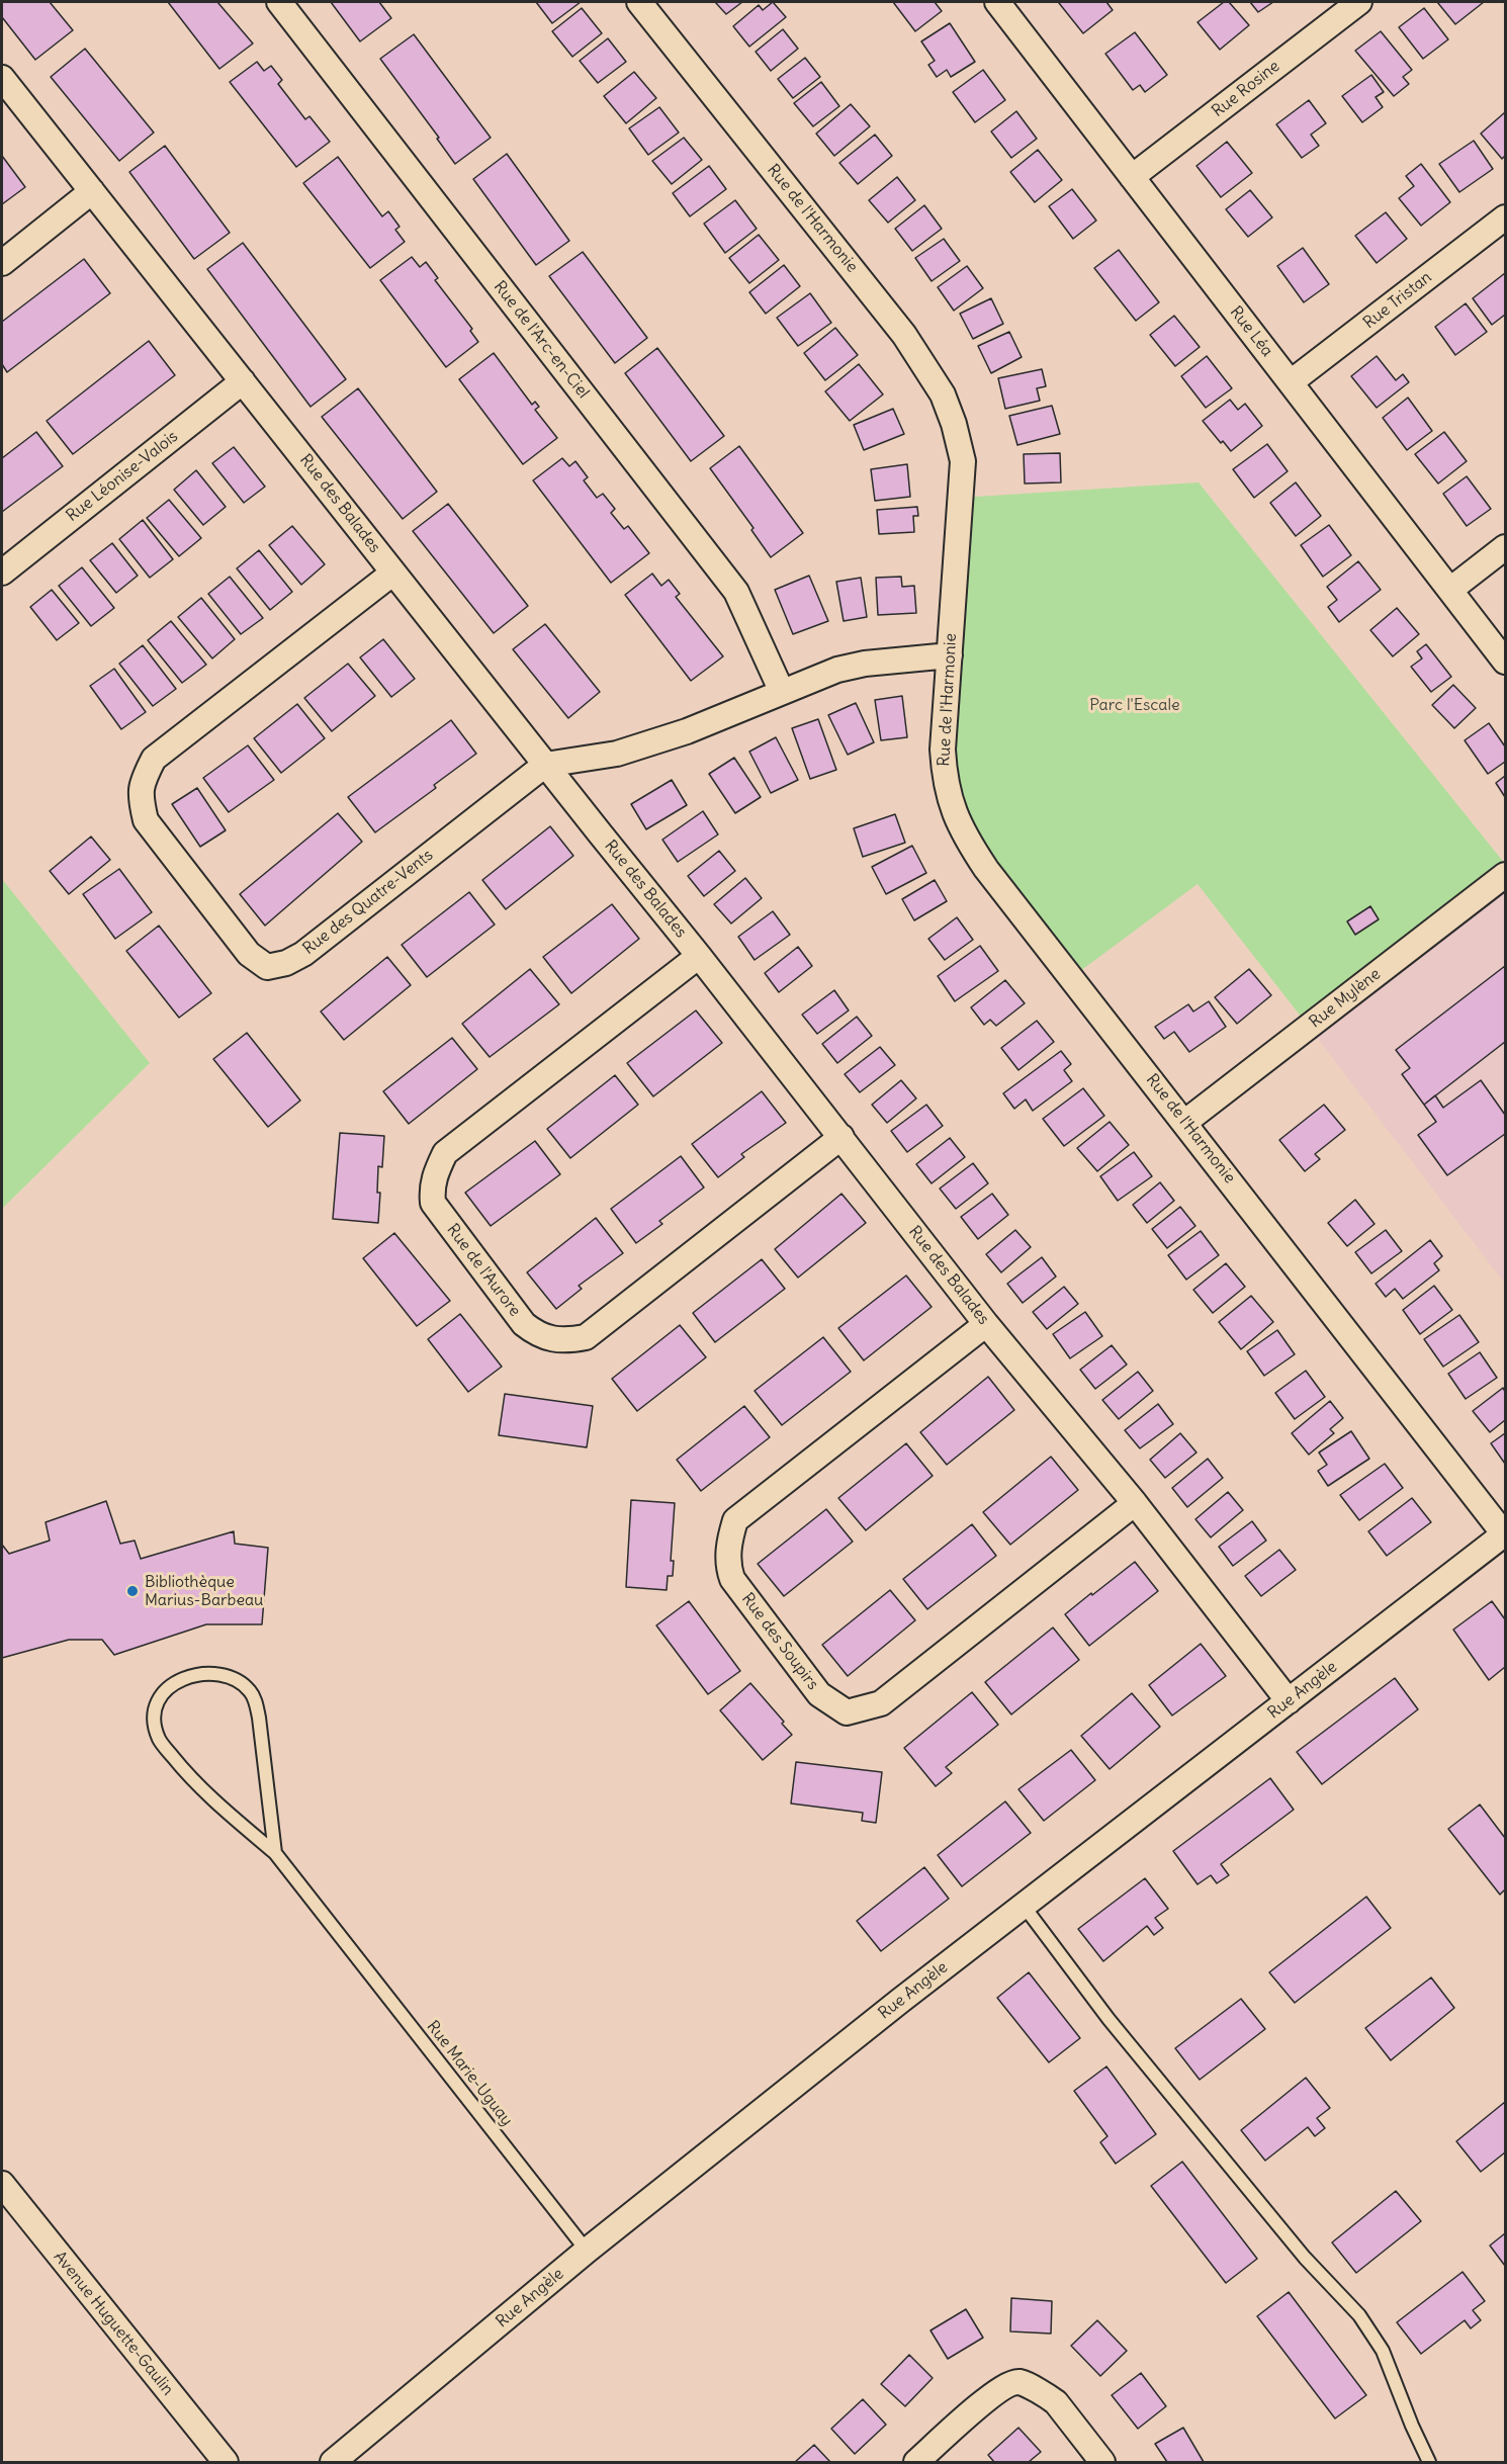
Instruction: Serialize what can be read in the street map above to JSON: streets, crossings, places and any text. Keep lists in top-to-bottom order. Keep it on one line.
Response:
{"streets":{"street":["Rue Rosine","Rue de l'Harmonie","Rue Tristan","Rue Léa","Rue de l'Arc-en-Ciel","Rue Léonise-Valois","Rue des Balades","Rue des Quatre-Vents","Rue Mylène","Rue de l'Aurore","Rue des Soupirs","Rue Angèle","Avenue Huguette-Gaulin"],"lane":["Rue Marie-Uguay"]},"crossings":[["Rue Rosine","Rue Léa"],["Rue de l'Harmonie","Rue des Quatre-Vents"],["Rue de l'Harmonie","Rue Mylène"],["Rue de l'Harmonie","Rue Angèle"],["Rue Tristan","Rue Léa"],["Rue de l'Arc-en-Ciel","Rue des Quatre-Vents"],["Rue Léonise-Valois","Rue des Balades"],["Rue des Balades","Rue des Quatre-Vents"],["Rue des Balades","Rue de l'Aurore"],["Rue des Balades","Rue des Soupirs"],["Rue des Balades","Rue Angèle"],["Rue Angèle","Rue Marie-Uguay"]],"parks":["Parc l'Escale"],"places":["Bibliothèque Marius-Barbeau"]}
